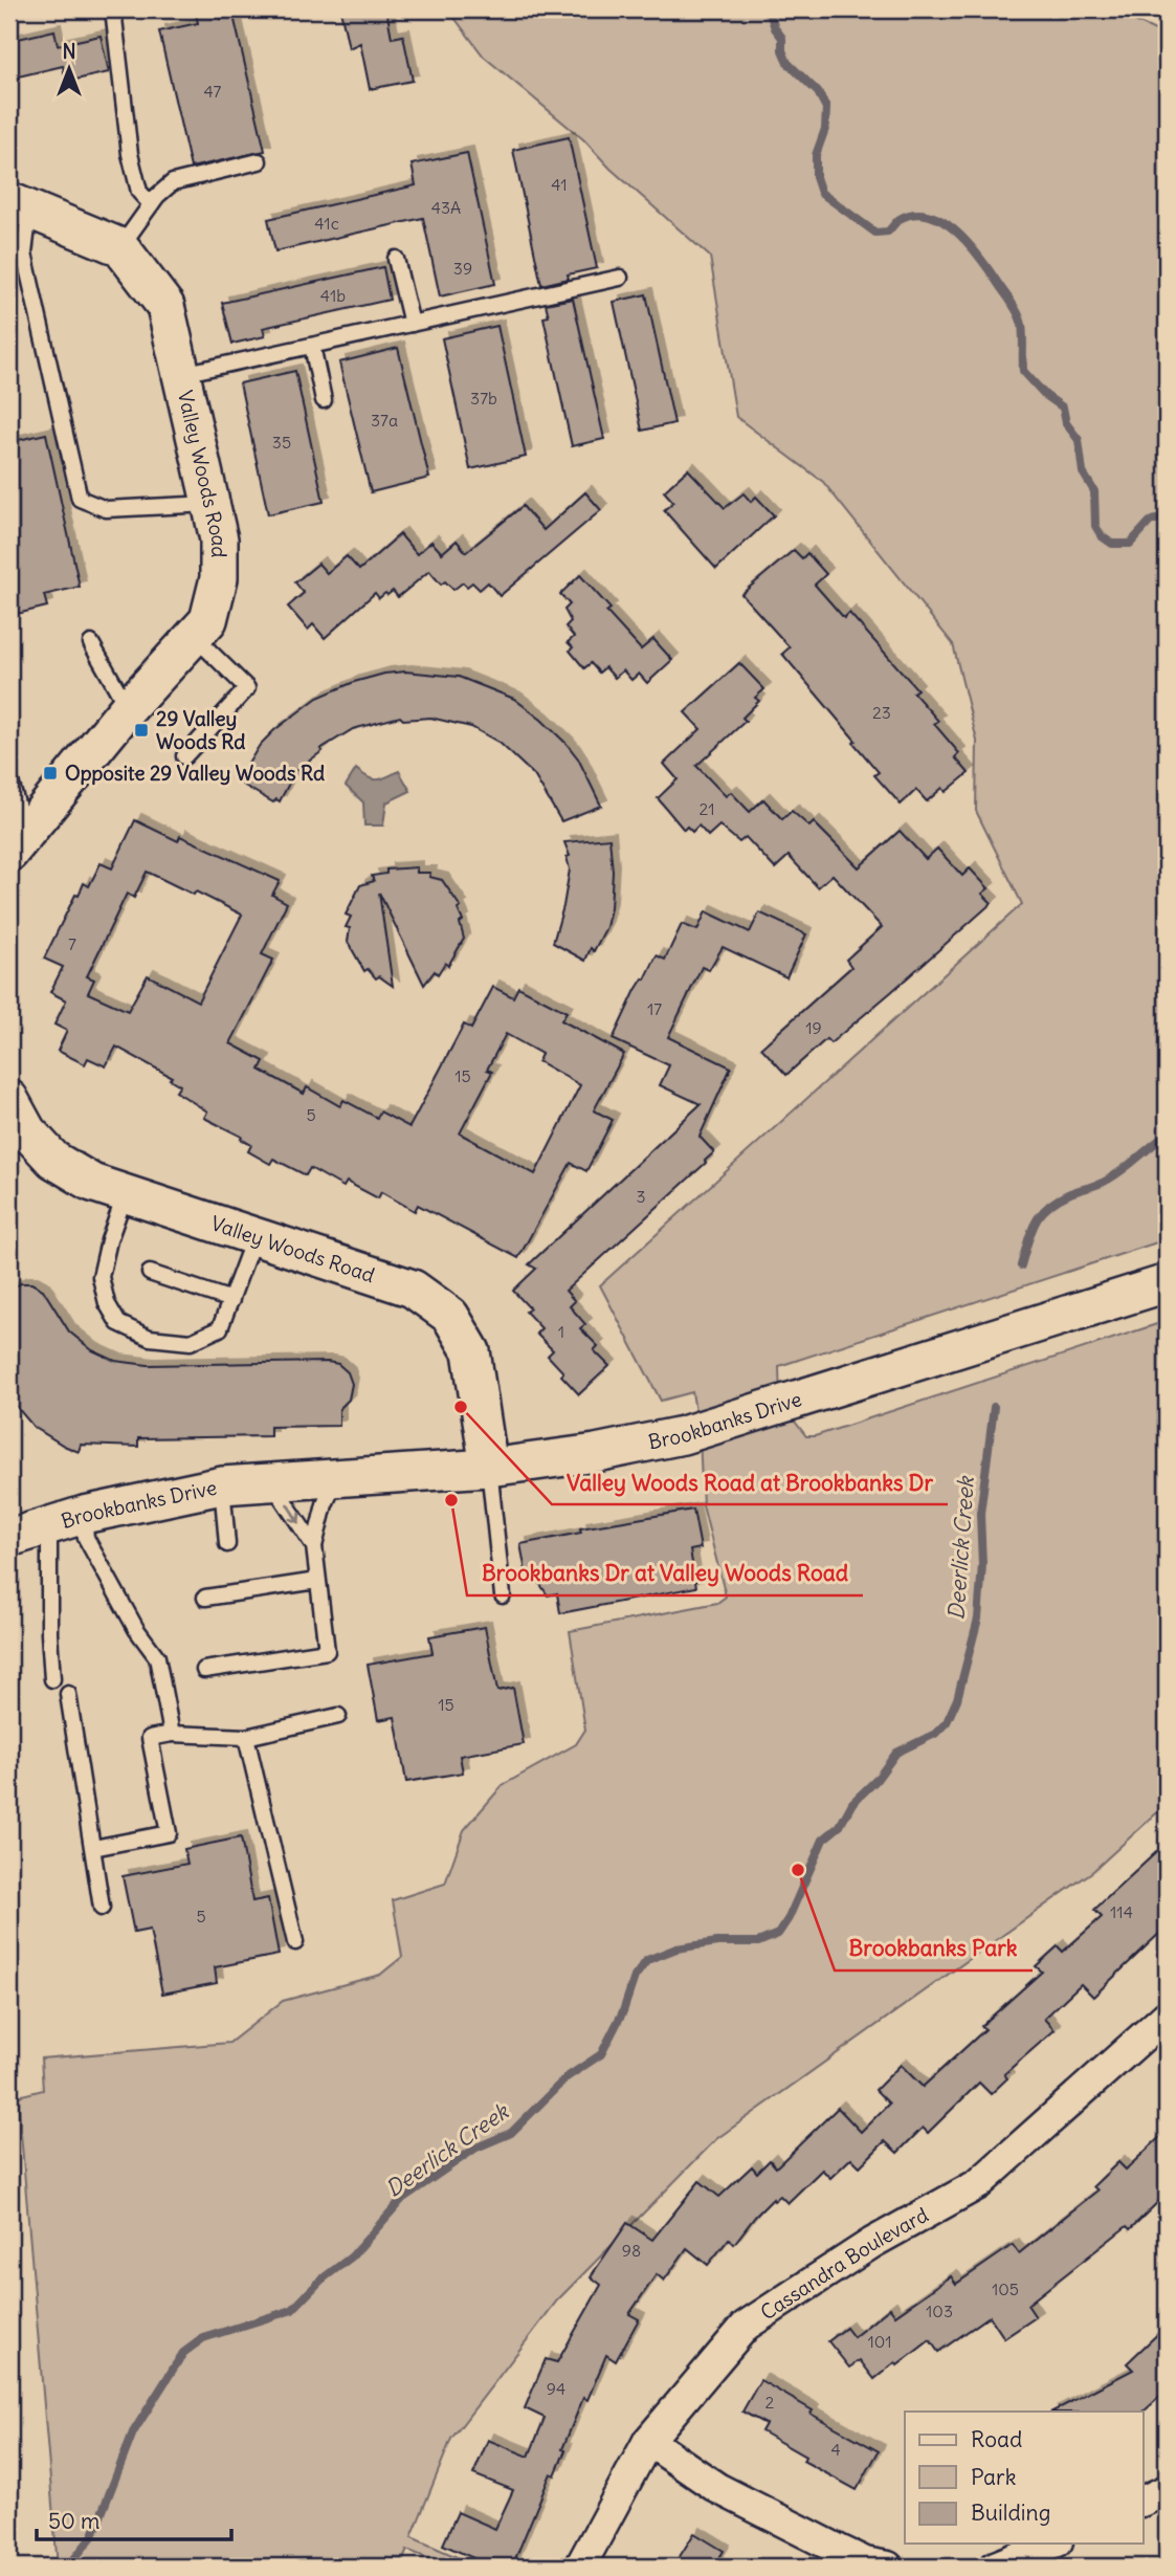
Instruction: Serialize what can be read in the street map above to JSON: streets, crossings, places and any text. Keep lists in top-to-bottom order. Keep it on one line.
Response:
{"streets":{"street":["Valley Woods Road","Brookbanks Drive","Cassandra Boulevard"]},"crossings":[["Valley Woods Road","Brookbanks Drive"]],"water":["Deerlick Creek"],"places":{"transit":["29 Valley Woods Rd","Opposite 29 Valley Woods Rd"],"other":["Valley Woods Road at Brookbanks Dr","Brookbanks Dr at Valley Woods Road","Brookbanks Park"]},"house_numbers":["47","41","43A","41c","39","41b","37b","37a","35","23","21","7","17","19","15","5","3","1","15","114","5","98","105","103","101","94","2","4"],"legend":["Road","Park","Building"],"scale_bar":"50 m","north":"top"}
